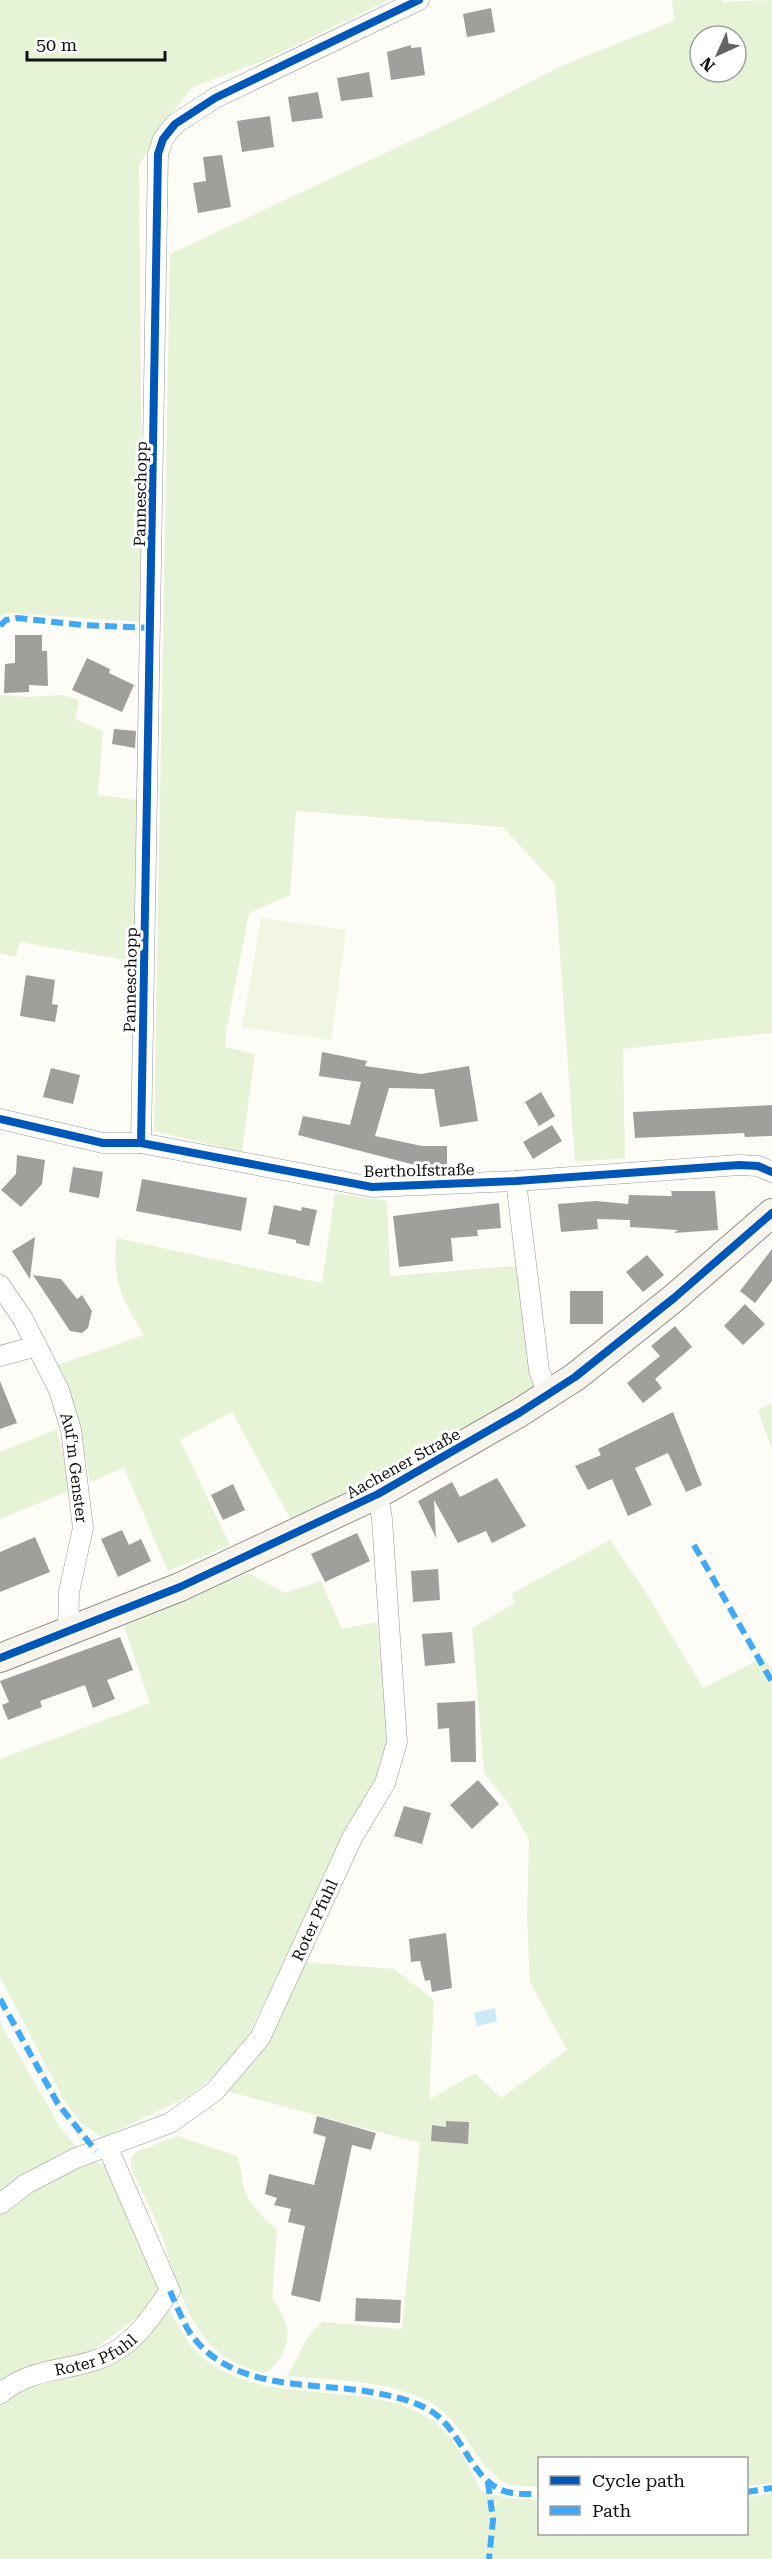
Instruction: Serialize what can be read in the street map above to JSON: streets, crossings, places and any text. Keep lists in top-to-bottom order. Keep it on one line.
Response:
{"streets":{"street":["Panneschopp","Bertholfstraße","Aachener Straße","Auf'm Genster","Roter Pfuhl"]},"crossings":[["Panneschopp","Bertholfstraße"],["Aachener Straße","Auf'm Genster"],["Aachener Straße","Roter Pfuhl"]],"legend":["Cycle path","Path"],"scale_bar":"50 m","north":"bottom left"}
